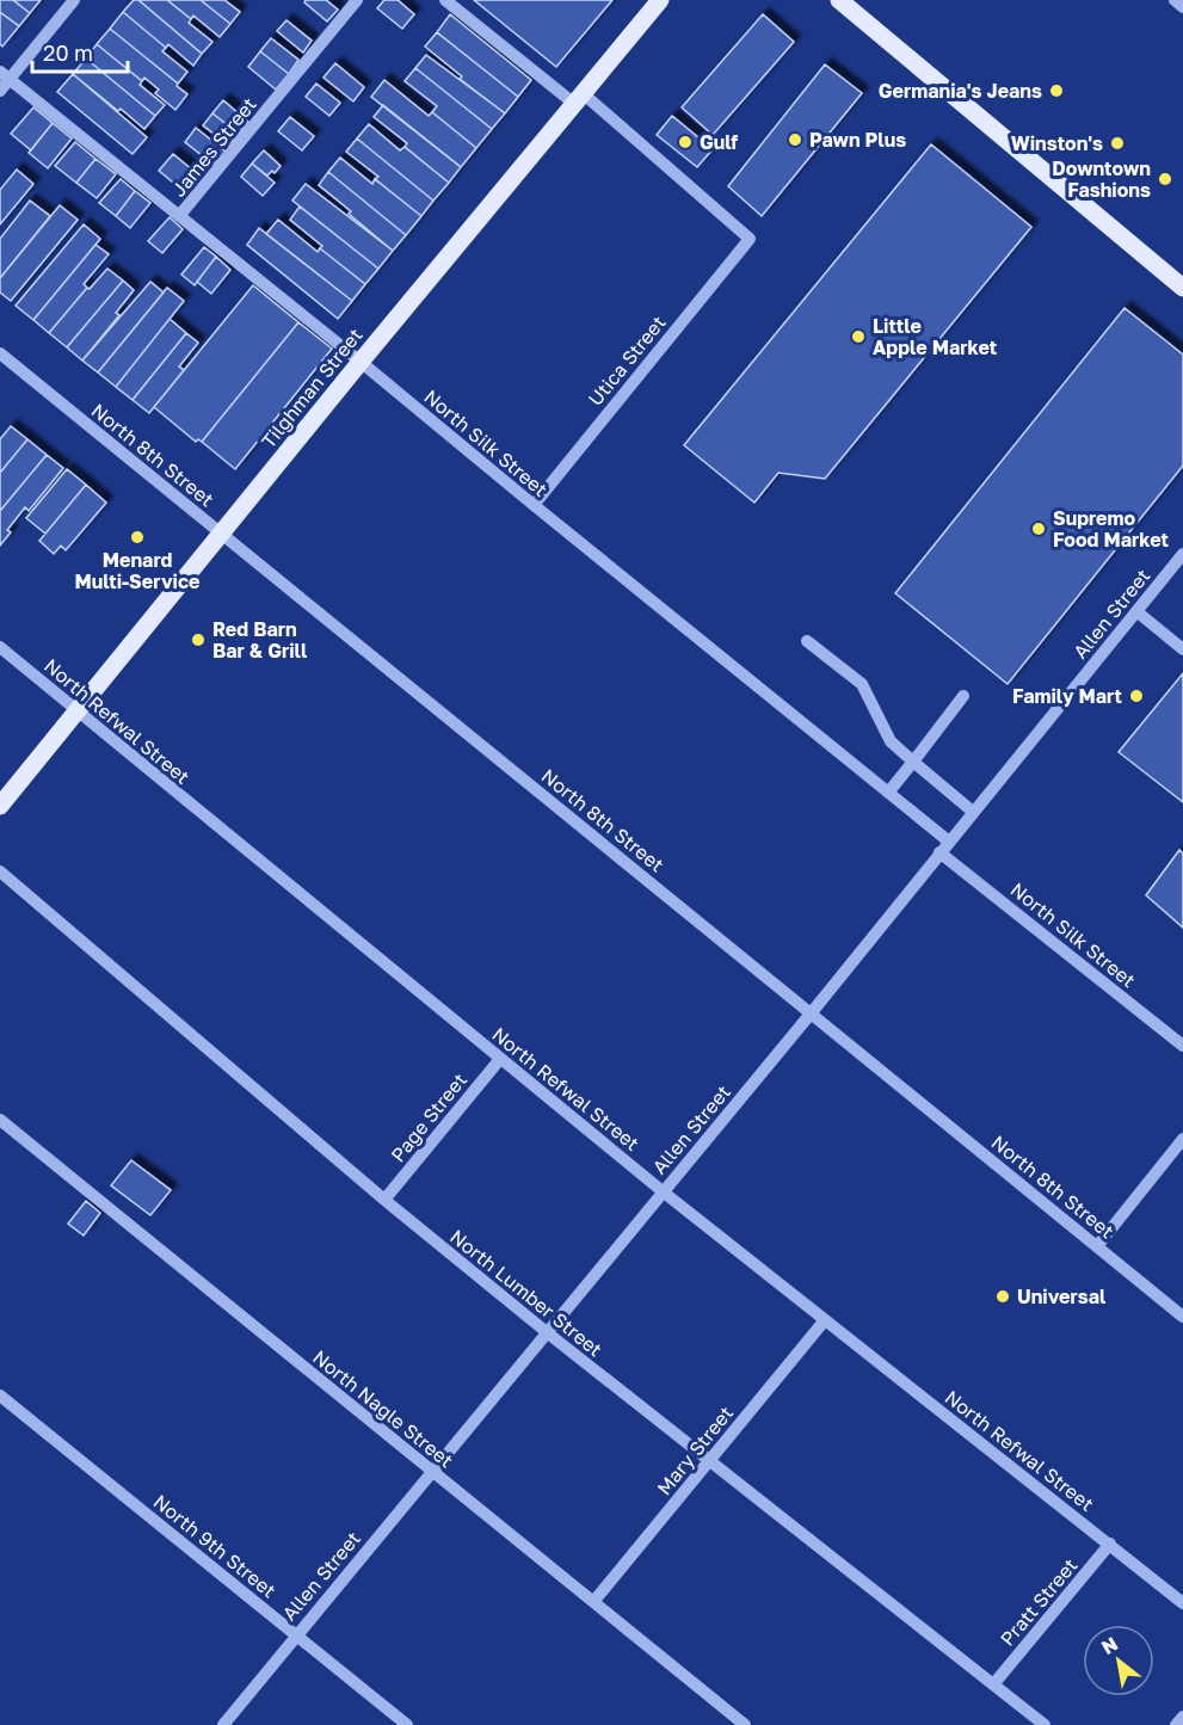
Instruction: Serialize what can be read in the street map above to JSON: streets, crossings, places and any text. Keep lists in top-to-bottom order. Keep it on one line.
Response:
{"streets":{"main road":["Tilghman Street"],"street":["James Street","Utica Street","North Silk Street","North 8th Street","Allen Street","North Refwal Street","Page Street","North Lumber Street","North Nagle Street","Mary Street","North 9th Street","Pratt Street"]},"crossings":[["James Street","North Silk Street"],["Utica Street","Tilghman Street"],["Utica Street","North Silk Street"],["Tilghman Street","North Silk Street"],["Tilghman Street","North 8th Street"],["Tilghman Street","North Refwal Street"],["North Silk Street","Allen Street"],["North 8th Street","Allen Street"],["Allen Street","North Refwal Street"],["Allen Street","North Lumber Street"],["Allen Street","North Nagle Street"],["Allen Street","North 9th Street"],["North Refwal Street","Page Street"],["North Refwal Street","Mary Street"],["North Refwal Street","Pratt Street"],["Page Street","North Lumber Street"],["North Lumber Street","Mary Street"],["North Lumber Street","Pratt Street"],["North Nagle Street","Mary Street"]],"places":["Germania's Jeans","Pawn Plus","Gulf","Winston's","Downtown Fashions","Little Apple Market","Supremo Food Market","Menard Multi-Service","Red Barn Bar & Grill","Family Mart","Universal"],"scale_bar":"20 m","north":"top left"}
